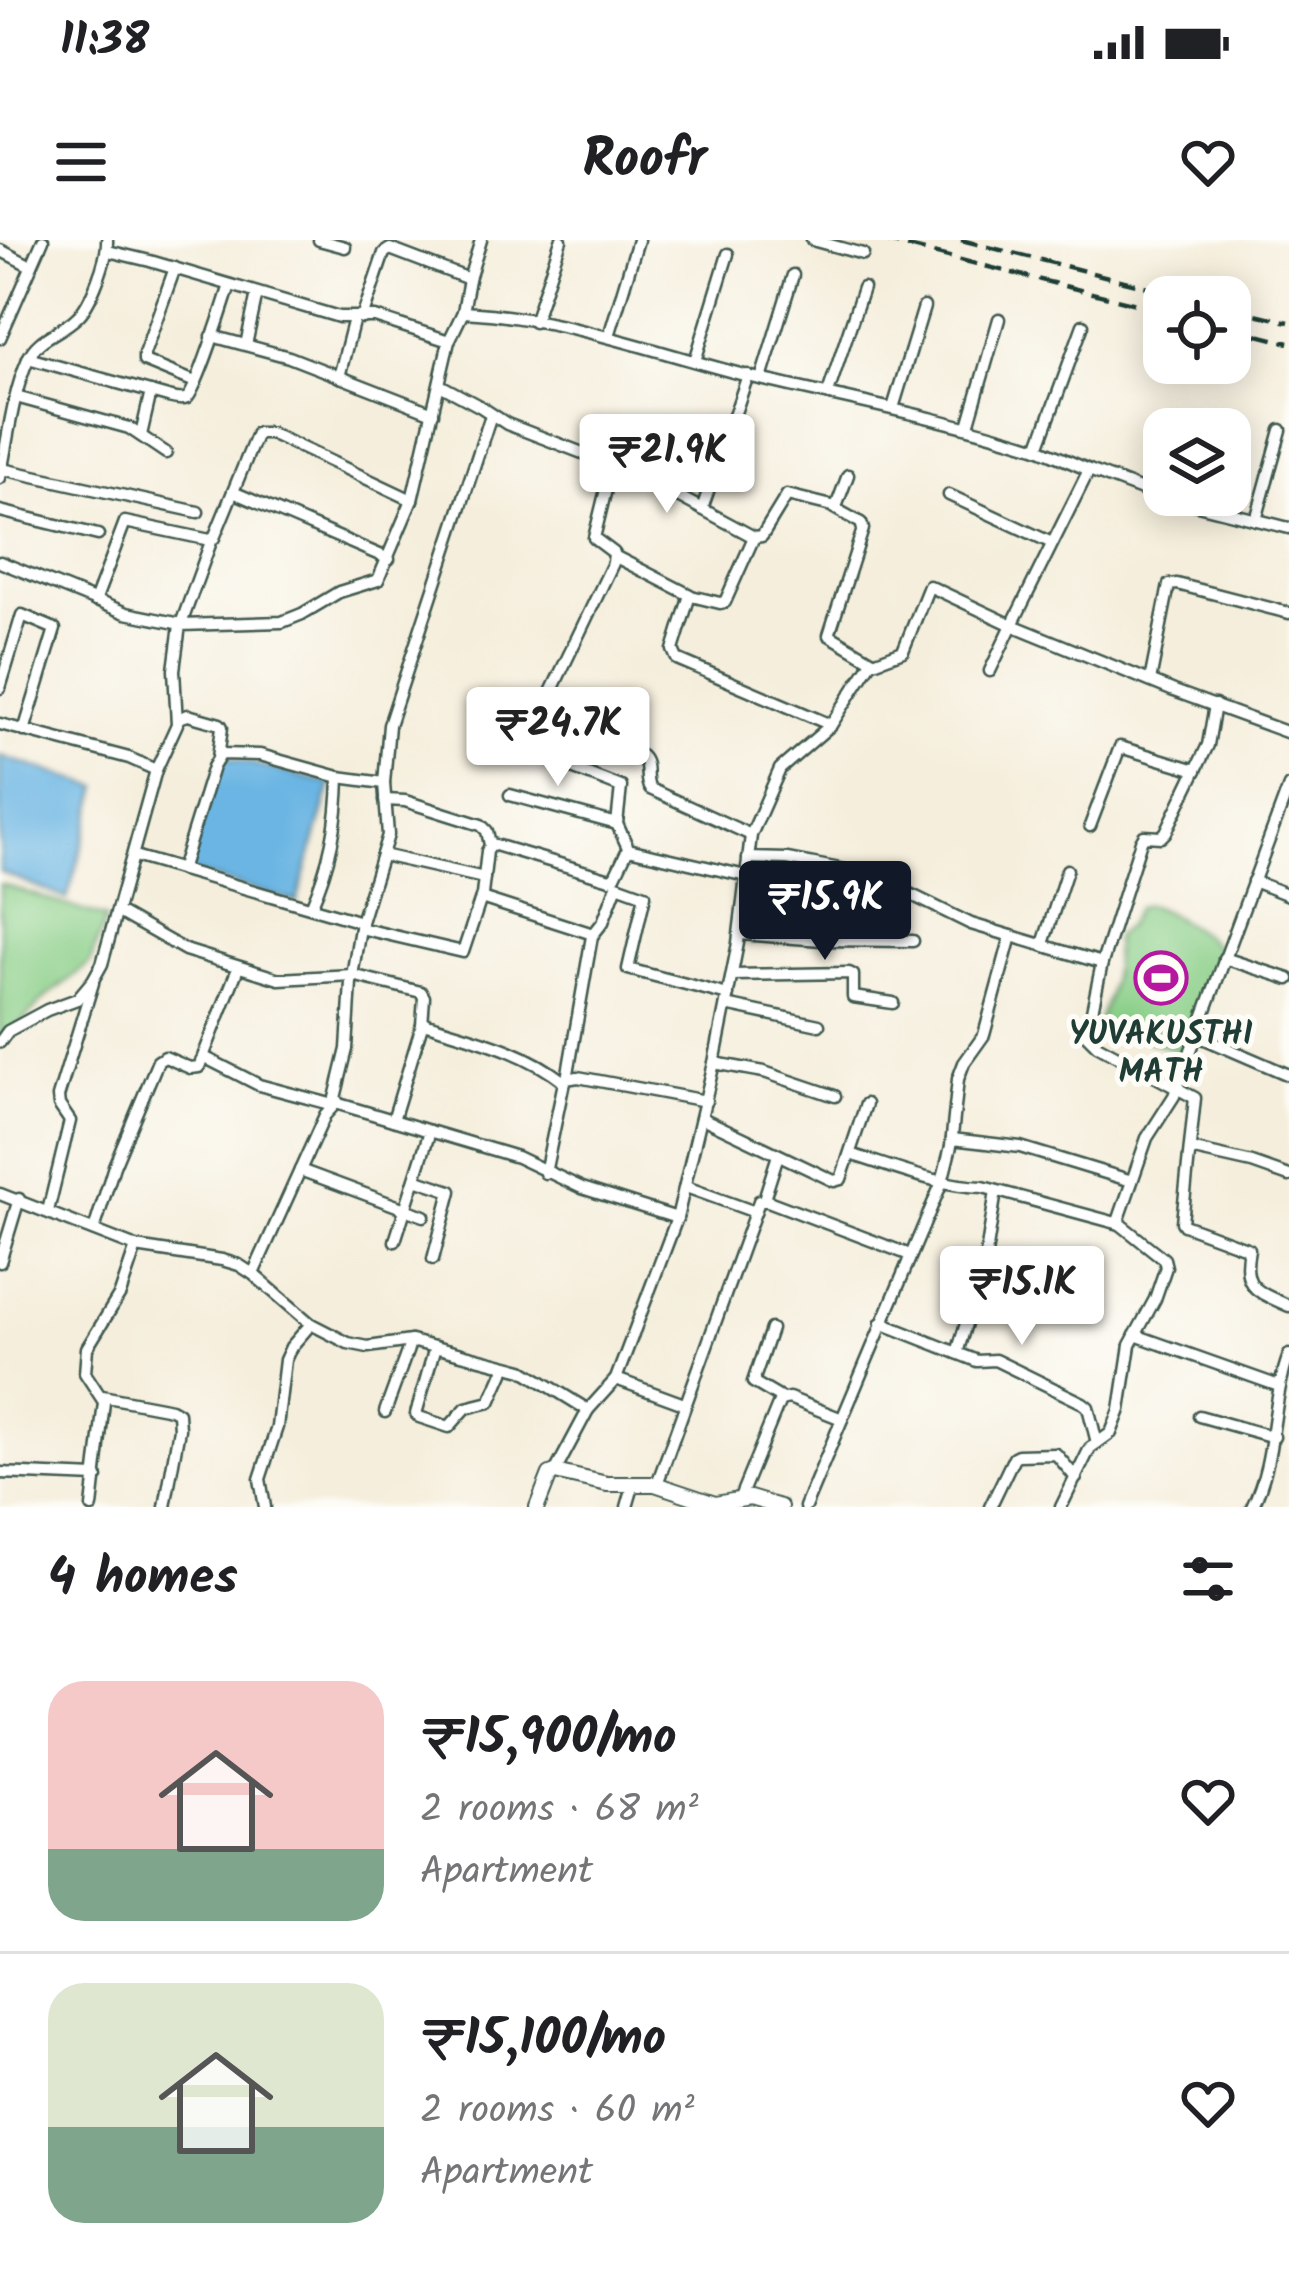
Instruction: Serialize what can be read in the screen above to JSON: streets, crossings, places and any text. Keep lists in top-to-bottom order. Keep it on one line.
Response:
{"places":{"sports":["YUVAKUSTHI MATH"]},"page":{"status":"11:38","header":"Roofr","price":["₹21.9K","₹24.7K","₹15.9K","₹15.1K"],"heading":"4 homes","list":[{"name":"₹15,900/mo","note":"2 rooms · 68 m² · Apartment"},{"name":"₹15,100/mo","note":"2 rooms · 60 m² · Apartment"}]}}
